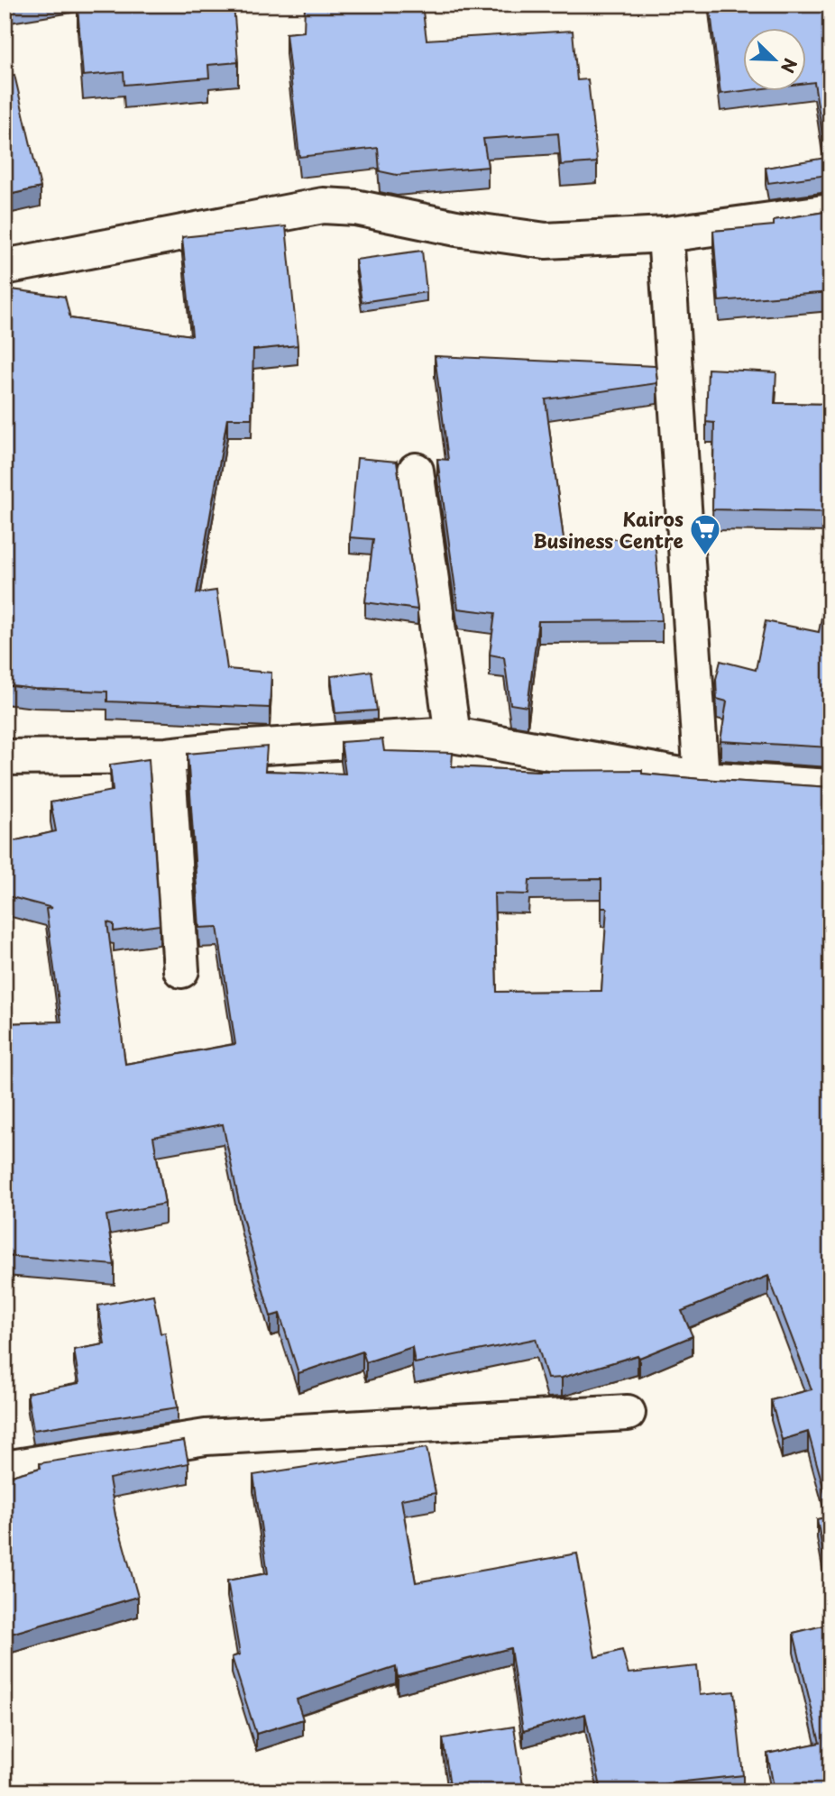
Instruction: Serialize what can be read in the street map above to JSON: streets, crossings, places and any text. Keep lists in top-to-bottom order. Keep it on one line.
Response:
{"places":{"supermarket":["Kairos Business Centre"]},"north":"bottom right"}
